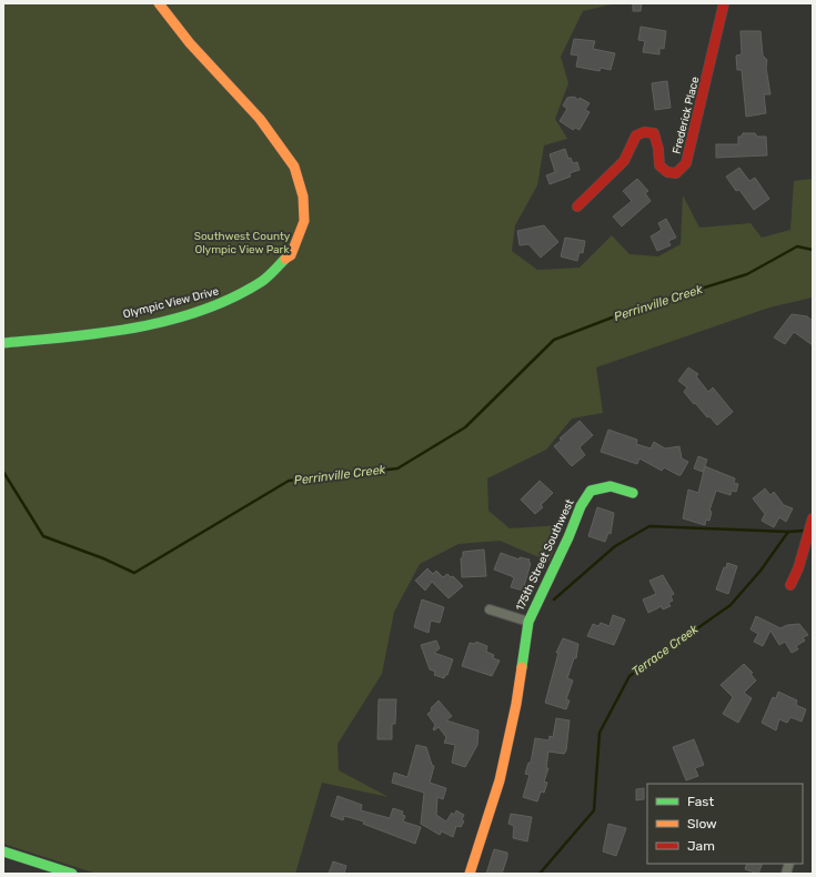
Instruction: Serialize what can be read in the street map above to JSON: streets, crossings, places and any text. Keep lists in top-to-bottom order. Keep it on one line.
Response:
{"streets":{"street":["Frederick Place","Olympic View Drive","175th Street Southwest"]},"water":["Perrinville Creek","Terrace Creek"],"parks":["Southwest County Olympic View Park"],"legend":["Fast","Slow","Jam"]}
